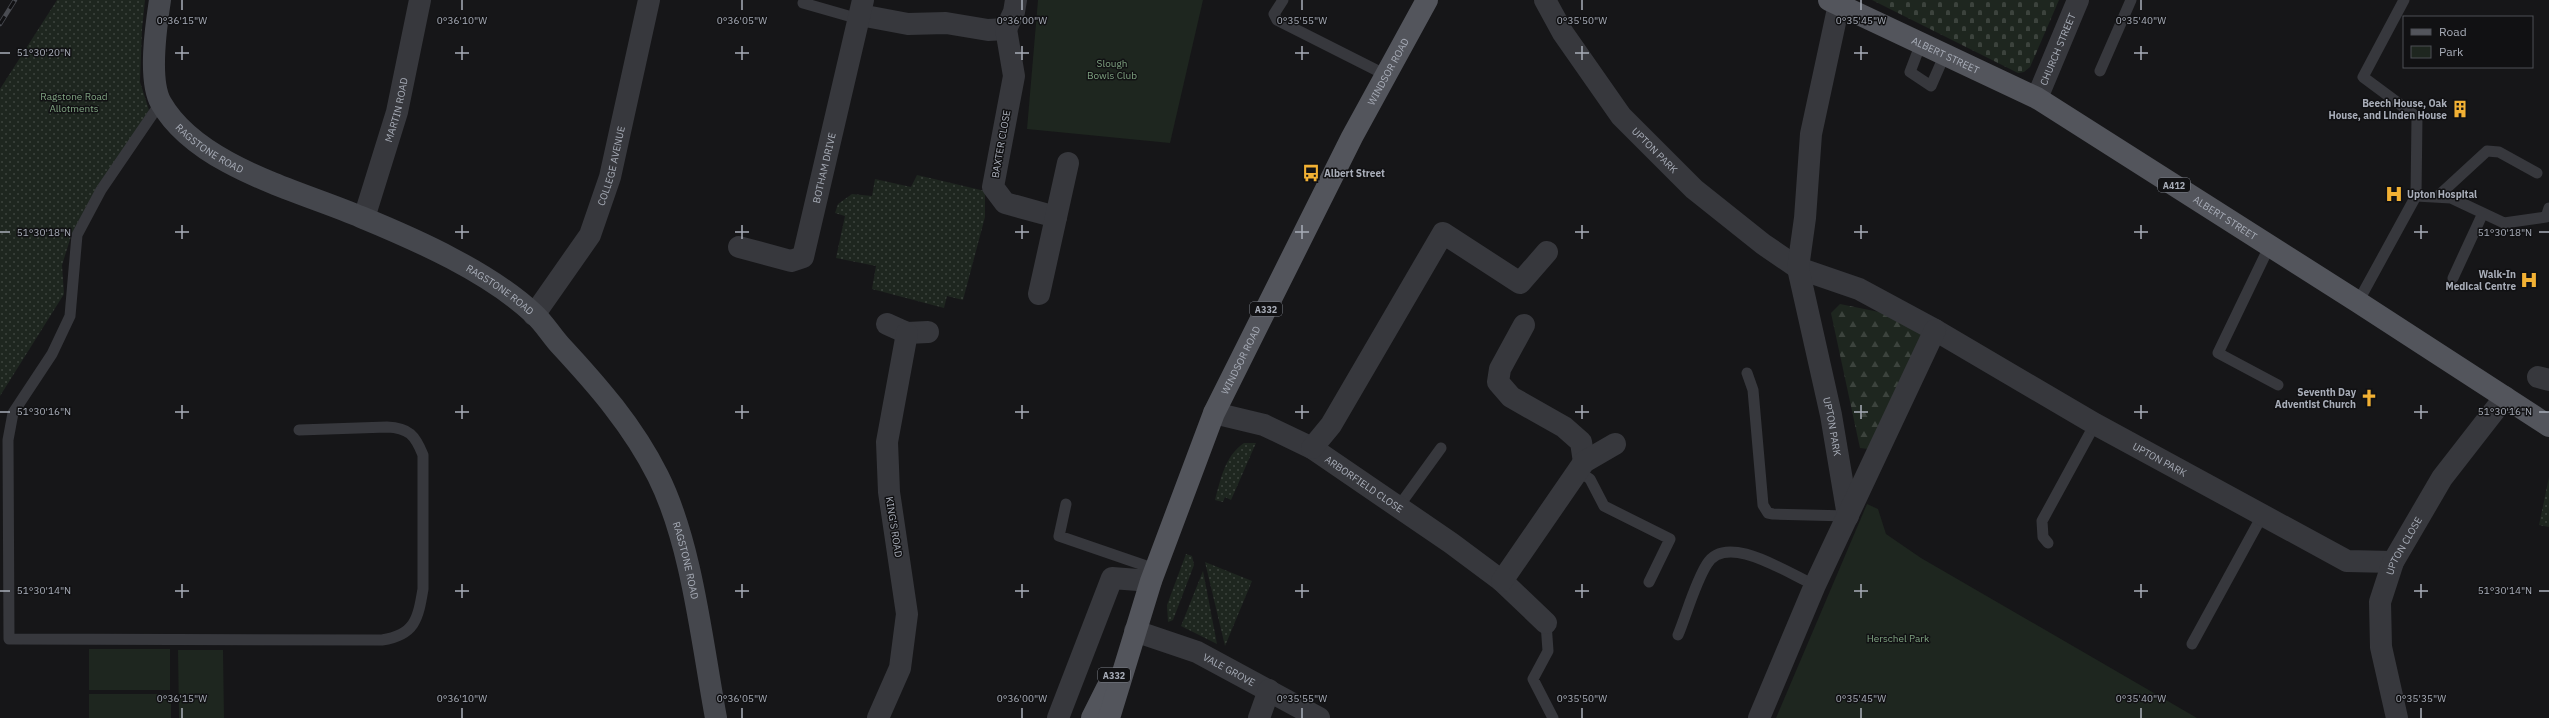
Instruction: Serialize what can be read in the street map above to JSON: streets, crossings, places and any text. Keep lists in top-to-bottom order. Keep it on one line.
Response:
{"streets":{"main road":["ALBERT STREET","WINDSOR ROAD","RAGSTONE ROAD","A412","A332"],"street":["CHURCH STREET","MARTIN ROAD","BAXTER CLOSE","UPTON PARK","COLLEGE AVENUE","BOTHAM DRIVE","ARBORFIELD CLOSE","KING'S ROAD","UPTON CLOSE","VALE GROVE"]},"crossings":[["CHURCH STREET","ALBERT STREET"],["ALBERT STREET","A412"],["ALBERT STREET","UPTON CLOSE"],["WINDSOR ROAD","A332"],["WINDSOR ROAD","ARBORFIELD CLOSE"],["WINDSOR ROAD","VALE GROVE"],["MARTIN ROAD","RAGSTONE ROAD"],["RAGSTONE ROAD","COLLEGE AVENUE"],["UPTON PARK","UPTON CLOSE"],["A412","UPTON CLOSE"],["A332","VALE GROVE"]],"parks":["Slough Bowls Club","Ragstone Road Allotments","Herschel Park"],"places":{"building":["Beech House, Oak House, and Linden House"],"bus stop":["Albert Street"],"hospital":["Upton Hospital","Walk-In Medical Centre"],"church":["Seventh Day Adventist Church"]},"legend":["Road","Park"],"coordinates":["0°36'15\"W","0°36'10\"W","0°36'05\"W","0°36'00\"W","0°35'55\"W","0°35'50\"W","0°35'45\"W","0°35'40\"W","51°30'20\"N","51°30'18\"N","51°30'16\"N","51°30'14\"N","0°35'35\"W"]}
